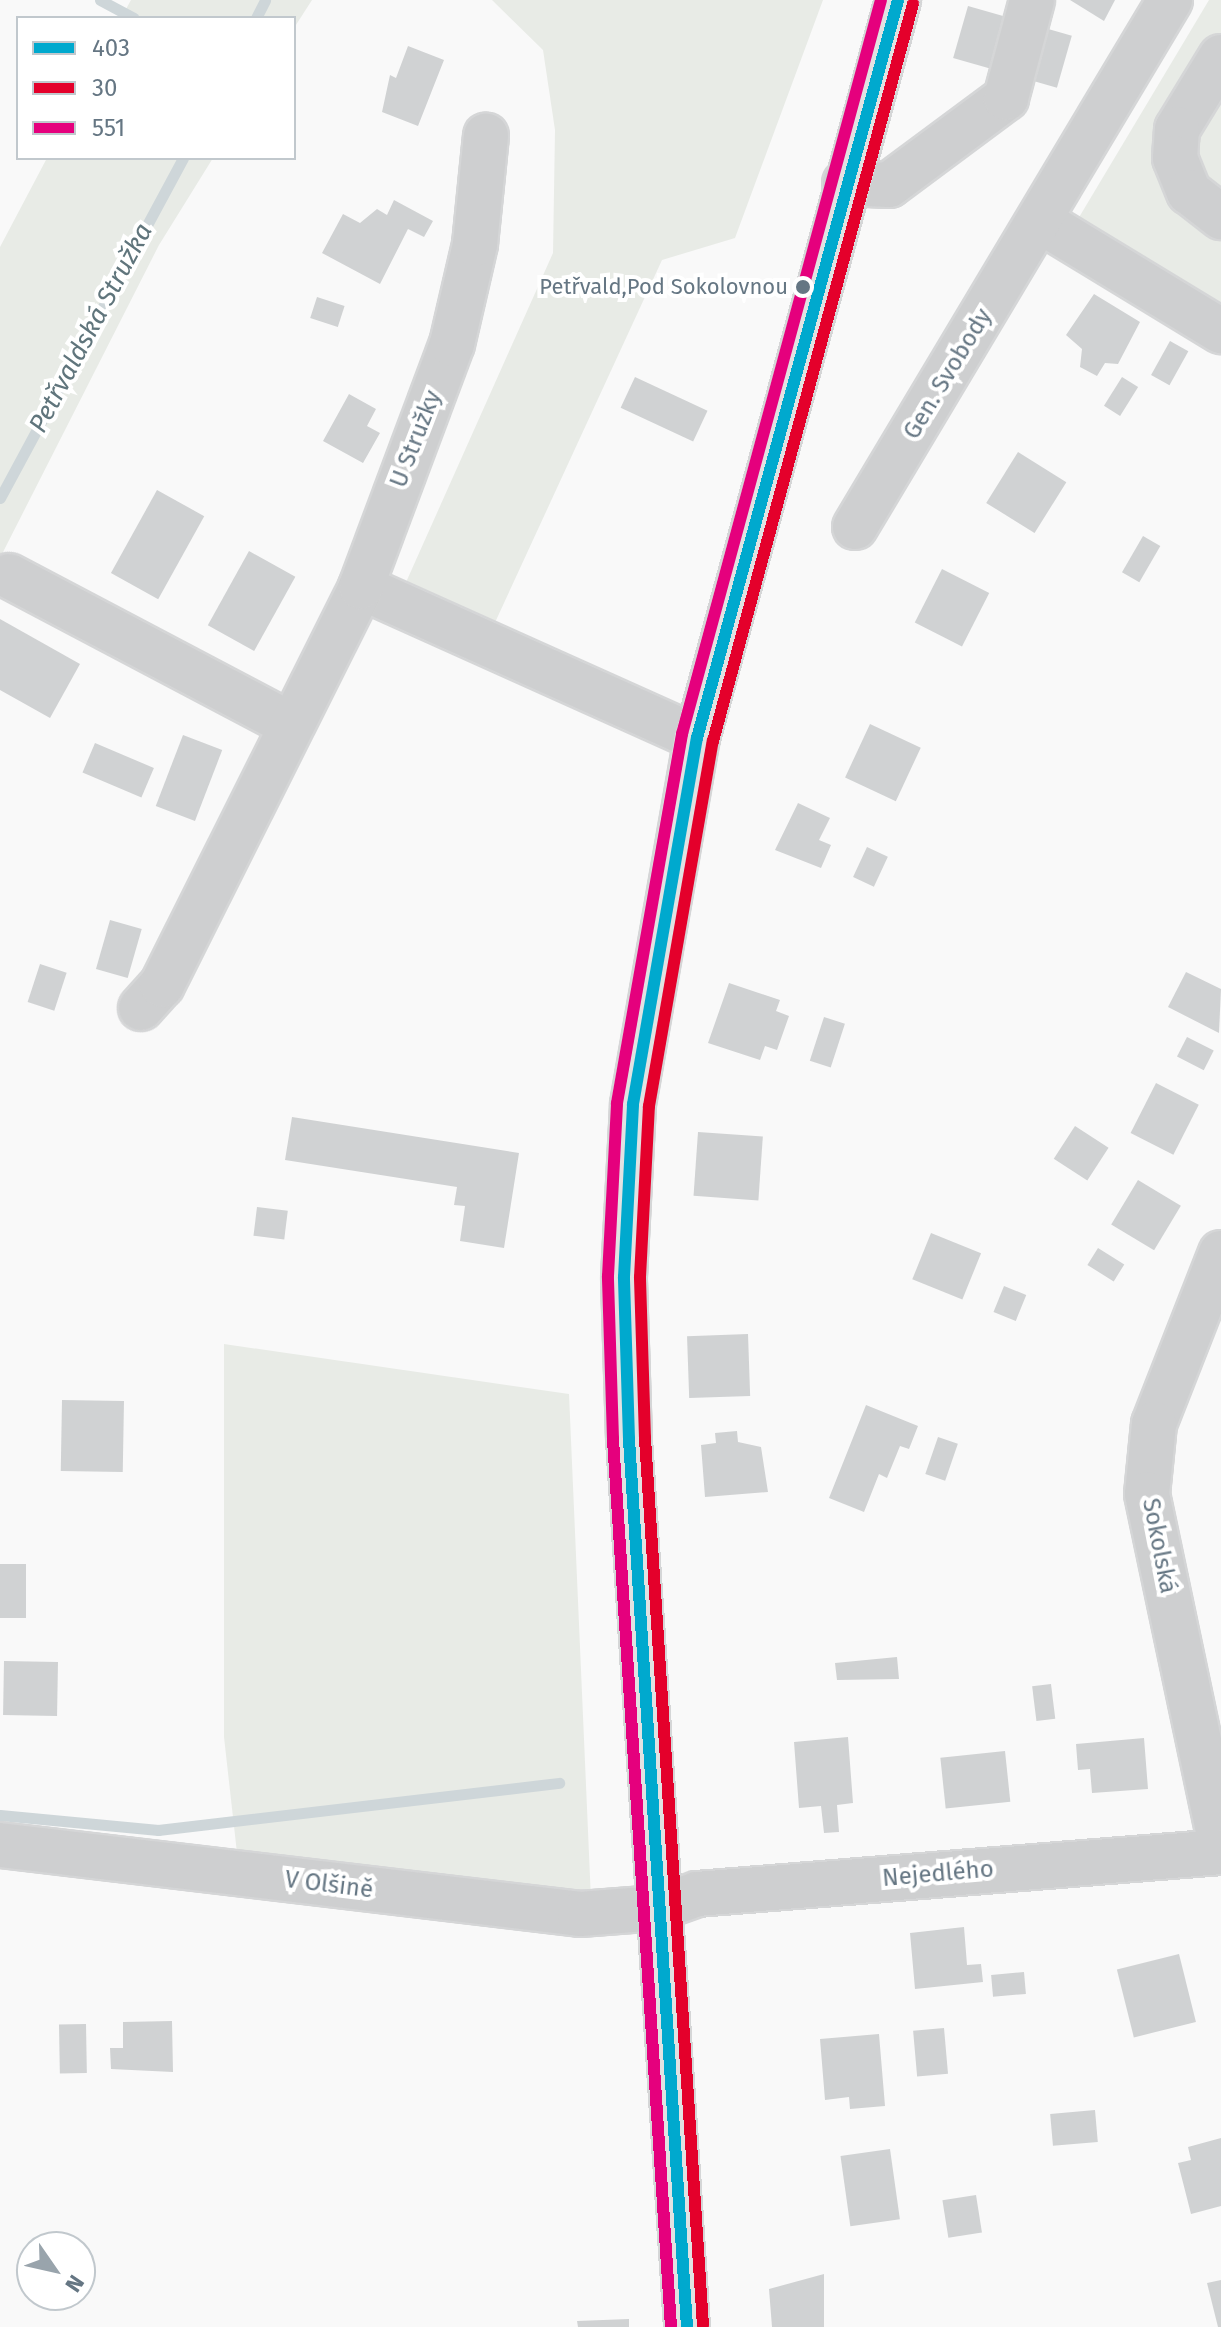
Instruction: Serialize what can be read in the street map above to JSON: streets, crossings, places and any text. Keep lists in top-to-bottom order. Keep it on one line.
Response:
{"streets":{"street":["Gen. Svobody","U Stružky","Sokolská","Nejedlého","V Olšině"]},"crossings":[["Sokolská","Nejedlého"],["Nejedlého","V Olšině"]],"water":["Petřvaldská Stružka"],"places":["Petřvald,Pod Sokolovnou"],"lines":["transit line 403","transit line 551","transit line 30"],"legend":["403","30","551"],"north":"bottom right"}
